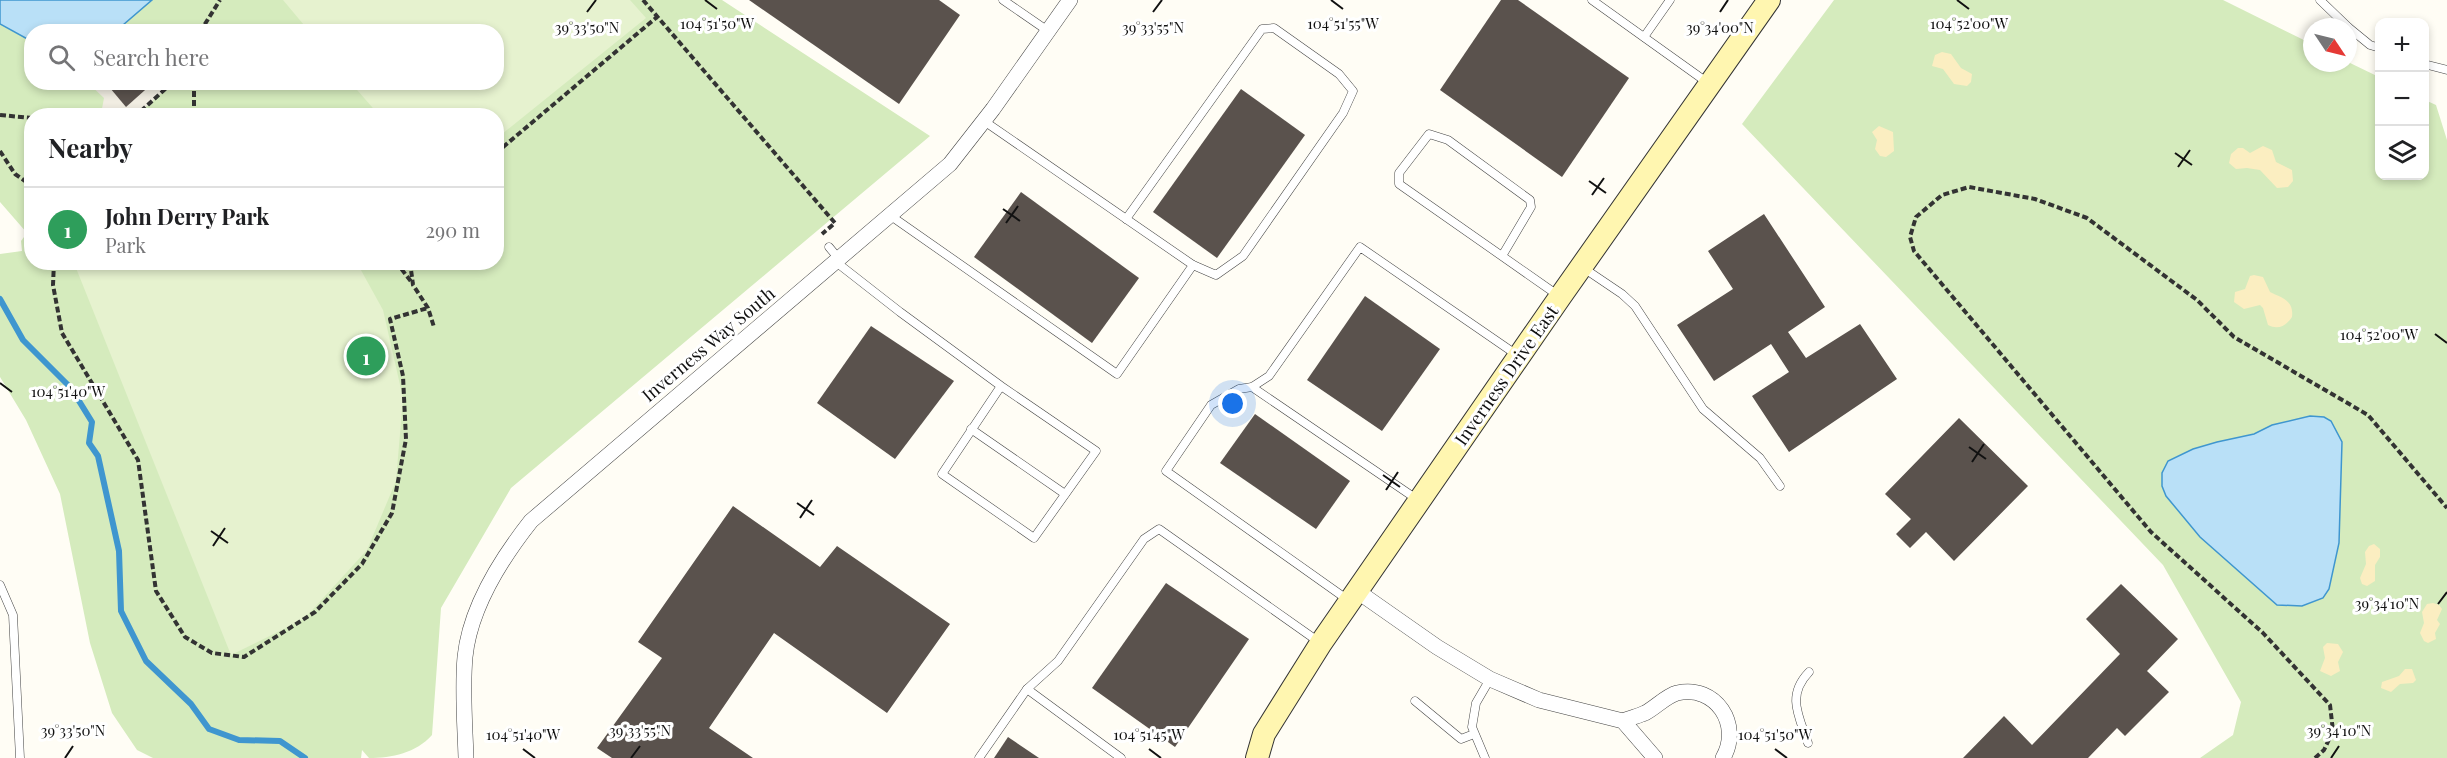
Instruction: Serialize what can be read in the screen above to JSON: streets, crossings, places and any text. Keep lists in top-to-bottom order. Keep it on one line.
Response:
{"streets":{"main road":["Inverness Drive East"],"street":["Inverness Way South"]},"north":"bottom right","page":{"map_buttons":["+","−"],"search":"Search here","heading":"Nearby","list":[{"mark":"1","name":"John Derry Park","note":"Park","value":"290 m"}],"pins":"1"},"coordinates":["104°52'00\"W","104°51'50\"W","104°51'55\"W","39°33'50\"N","39°33'55\"N","39°34'00\"N","104°51'40\"W","39°34'10\"N","104°51'45\"W"]}
